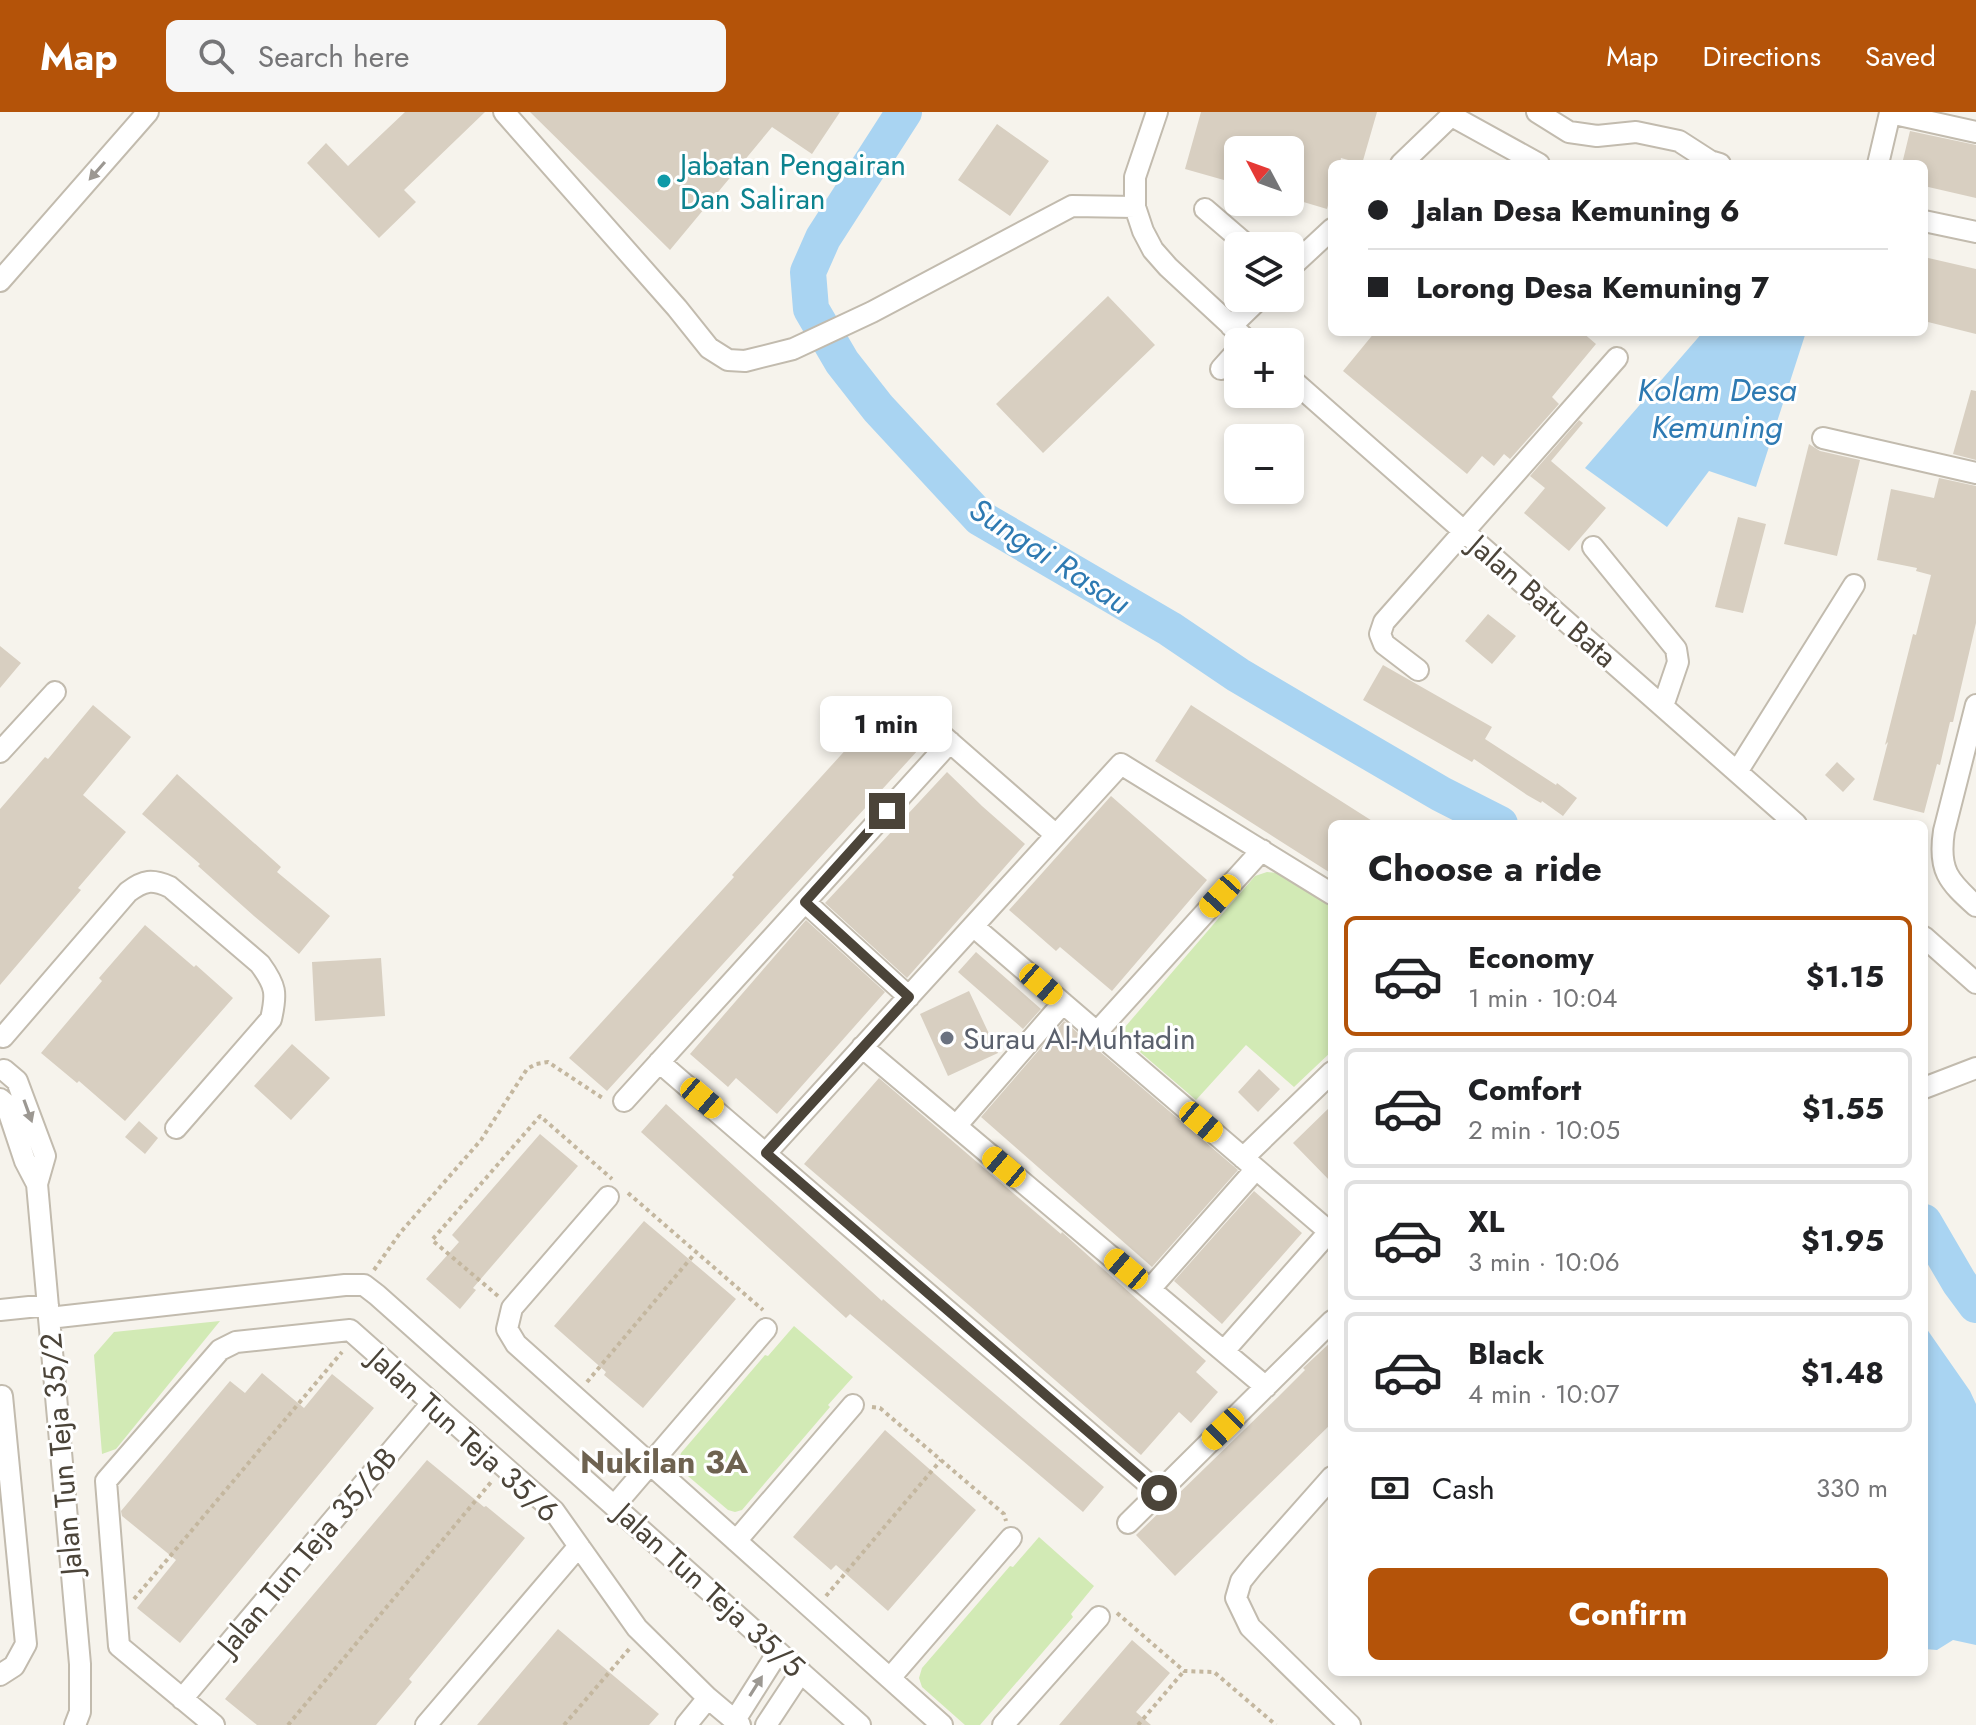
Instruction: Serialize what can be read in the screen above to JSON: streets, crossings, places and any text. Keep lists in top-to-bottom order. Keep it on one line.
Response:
{"streets":{"street":["Jalan Batu Bata","Jalan Tun Teja 35/6","Jalan Tun Teja 35/2","Jalan Tun Teja 35/6B","Jalan Tun Teja 35/5"]},"crossings":[["Jalan Tun Teja 35/6","Jalan Tun Teja 35/6B"],["Jalan Tun Teja 35/6","Jalan Tun Teja 35/5"]],"districts":["Nukilan 3A"],"water":["Kolam Desa Kemuning","Sungai Rasau"],"places":["Jabatan Pengairan Dan Saliran","Surau Al-Muhtadin"],"north":"top left","page":{"header":"Map","search":"Search here","nav":["Map","Directions","Saved"],"map_buttons":["+","−"],"banner":["Jalan Desa Kemuning 6","Lorong Desa Kemuning 7"],"bubble":"1 min","heading":"Choose a ride","list":[{"name":"Economy","note":"1 min · 10:04","value":"$1.15"},{"name":"Comfort","note":"2 min · 10:05","value":"$1.55"},{"name":"XL","note":"3 min · 10:06","value":"$1.95"},{"name":"Black","note":"4 min · 10:07","value":"$1.48"}],"pay":["Cash","330 m"],"buttons":"Confirm"}}
